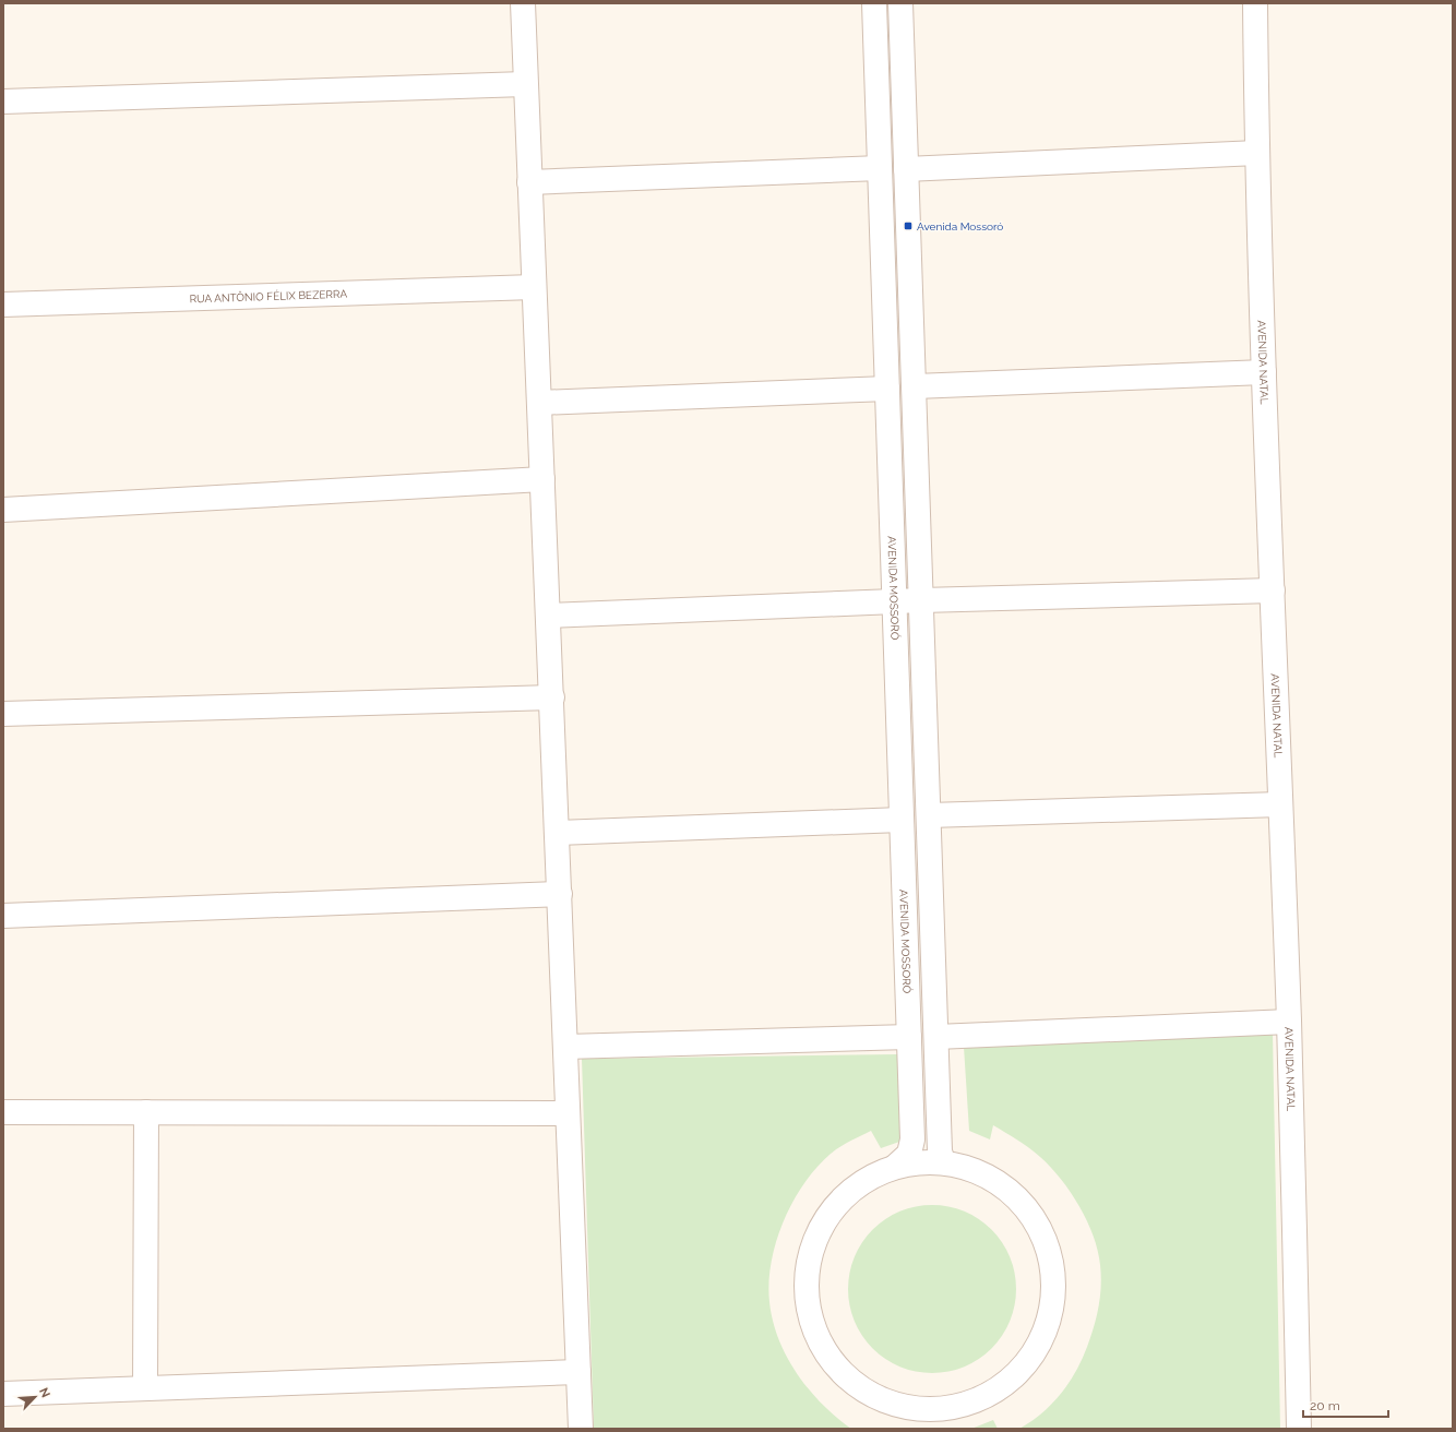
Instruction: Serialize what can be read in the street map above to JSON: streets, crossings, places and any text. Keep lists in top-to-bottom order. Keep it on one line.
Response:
{"streets":{"street":["RUA ANTÔNIO FÉLIX BEZERRA","AVENIDA NATAL","AVENIDA MOSSORÓ"]},"places":{"transit":["Avenida Mossoró"]},"scale_bar":"20 m","north":"top right"}
